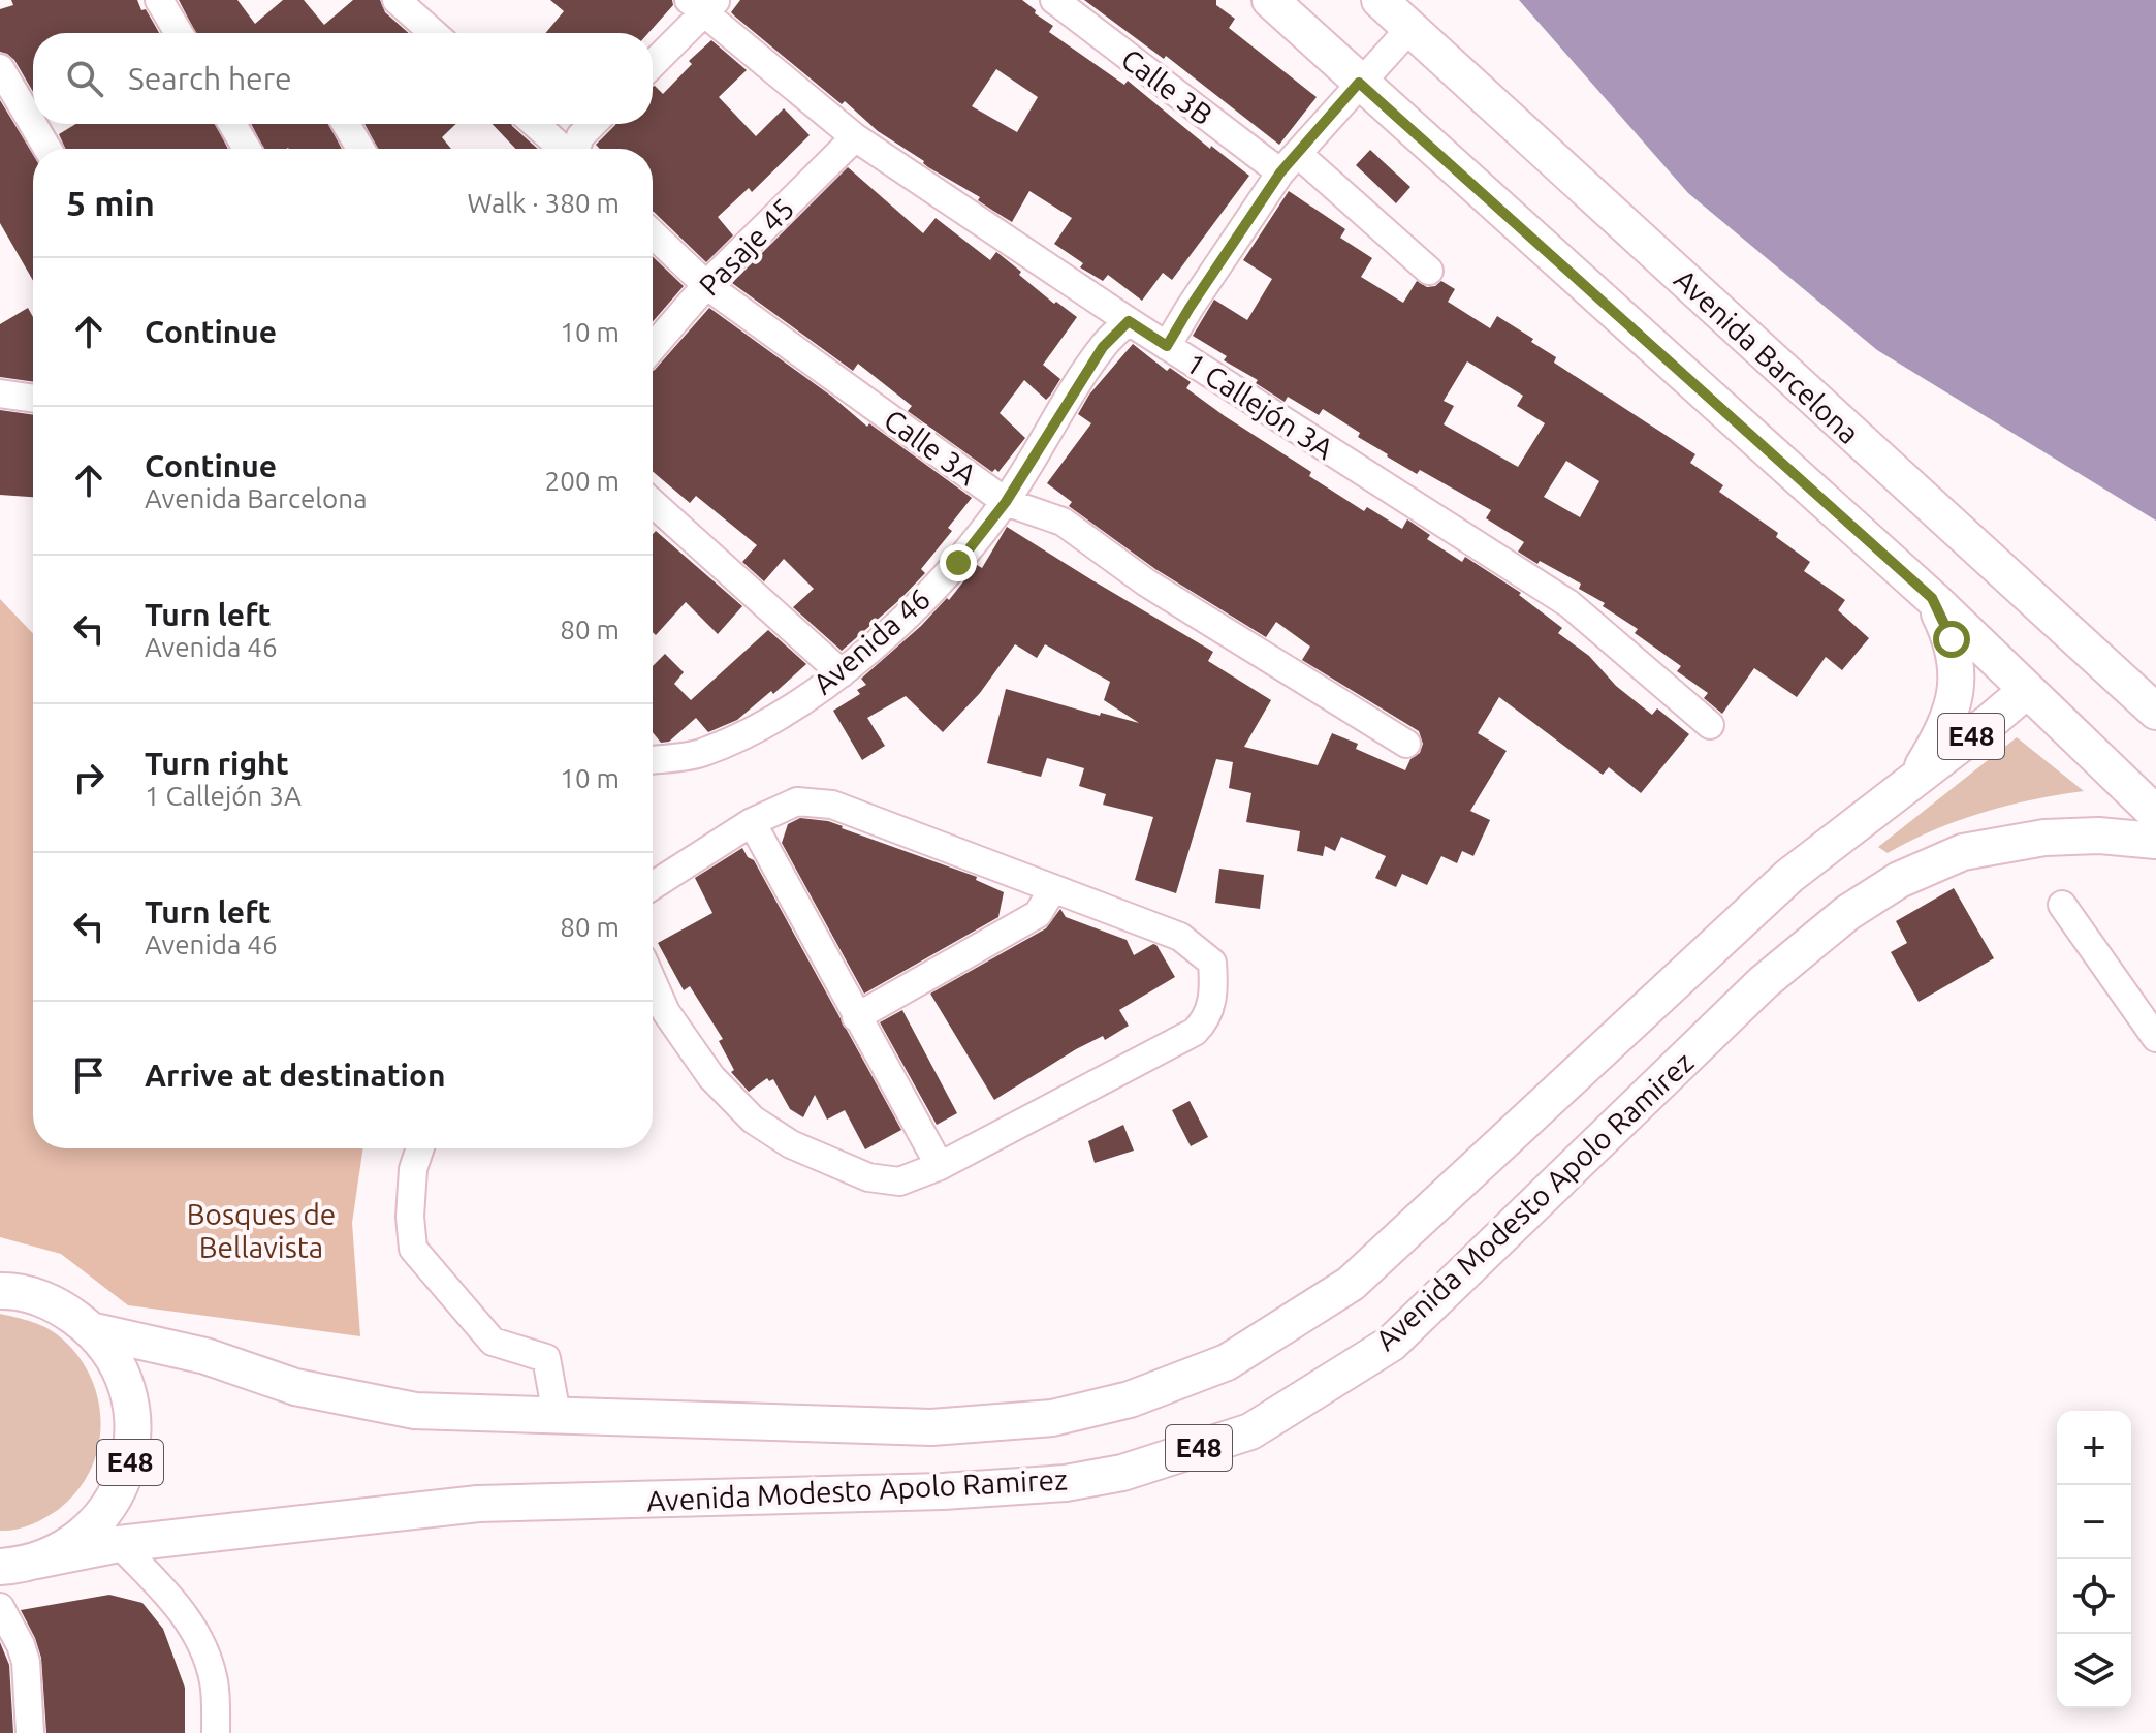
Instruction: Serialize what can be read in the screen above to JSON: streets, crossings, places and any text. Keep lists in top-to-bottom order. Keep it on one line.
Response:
{"streets":{"main road":["Avenida Barcelona","E48","Avenida Modesto Apolo Ramirez"],"street":["Calle 3B","Pasaje 45","1 Callejón 3A","Calle 3A","Avenida 46"]},"crossings":[["Pasaje 45","1 Callejón 3A"],["Pasaje 45","Calle 3A"],["1 Callejón 3A","Avenida 46"],["Calle 3A","Avenida 46"],["E48","Avenida Modesto Apolo Ramirez"]],"parks":["Bosques de Bellavista"],"page":{"search":"Search here","heading":["5 min","Walk · 380 m"],"list":[["Continue","10 m"],["Continue","Avenida Barcelona","200 m"],["Turn left","Avenida 46","80 m"],["Turn right","1 Callejón 3A","10 m"],["Turn left","Avenida 46","80 m"],"Arrive at destination"],"map_buttons":["+","−"]}}
